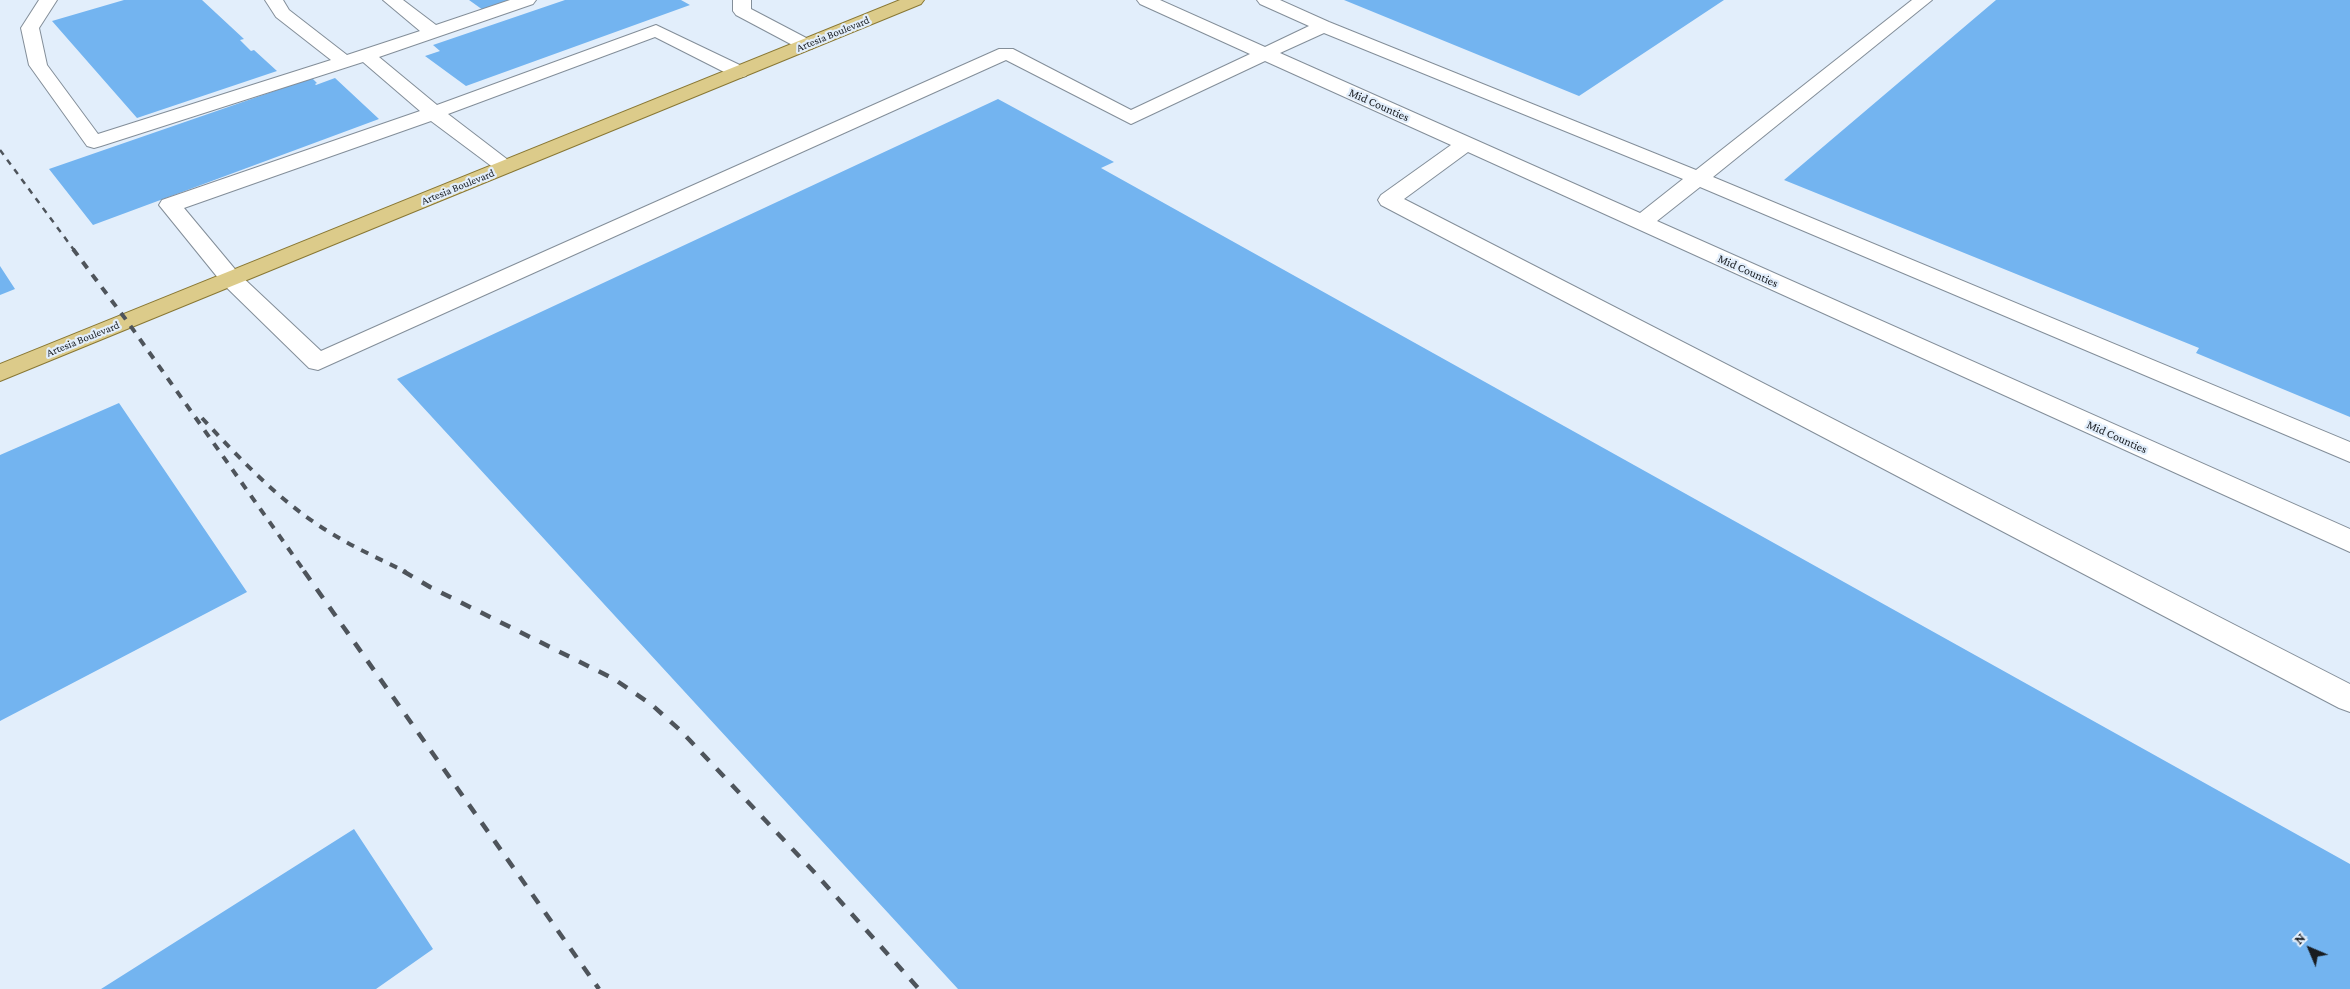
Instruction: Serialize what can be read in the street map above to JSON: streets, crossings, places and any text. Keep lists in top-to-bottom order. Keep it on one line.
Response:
{"streets":{"main road":["Artesia Boulevard"],"street":["Mid Counties"]},"north":"top left"}
